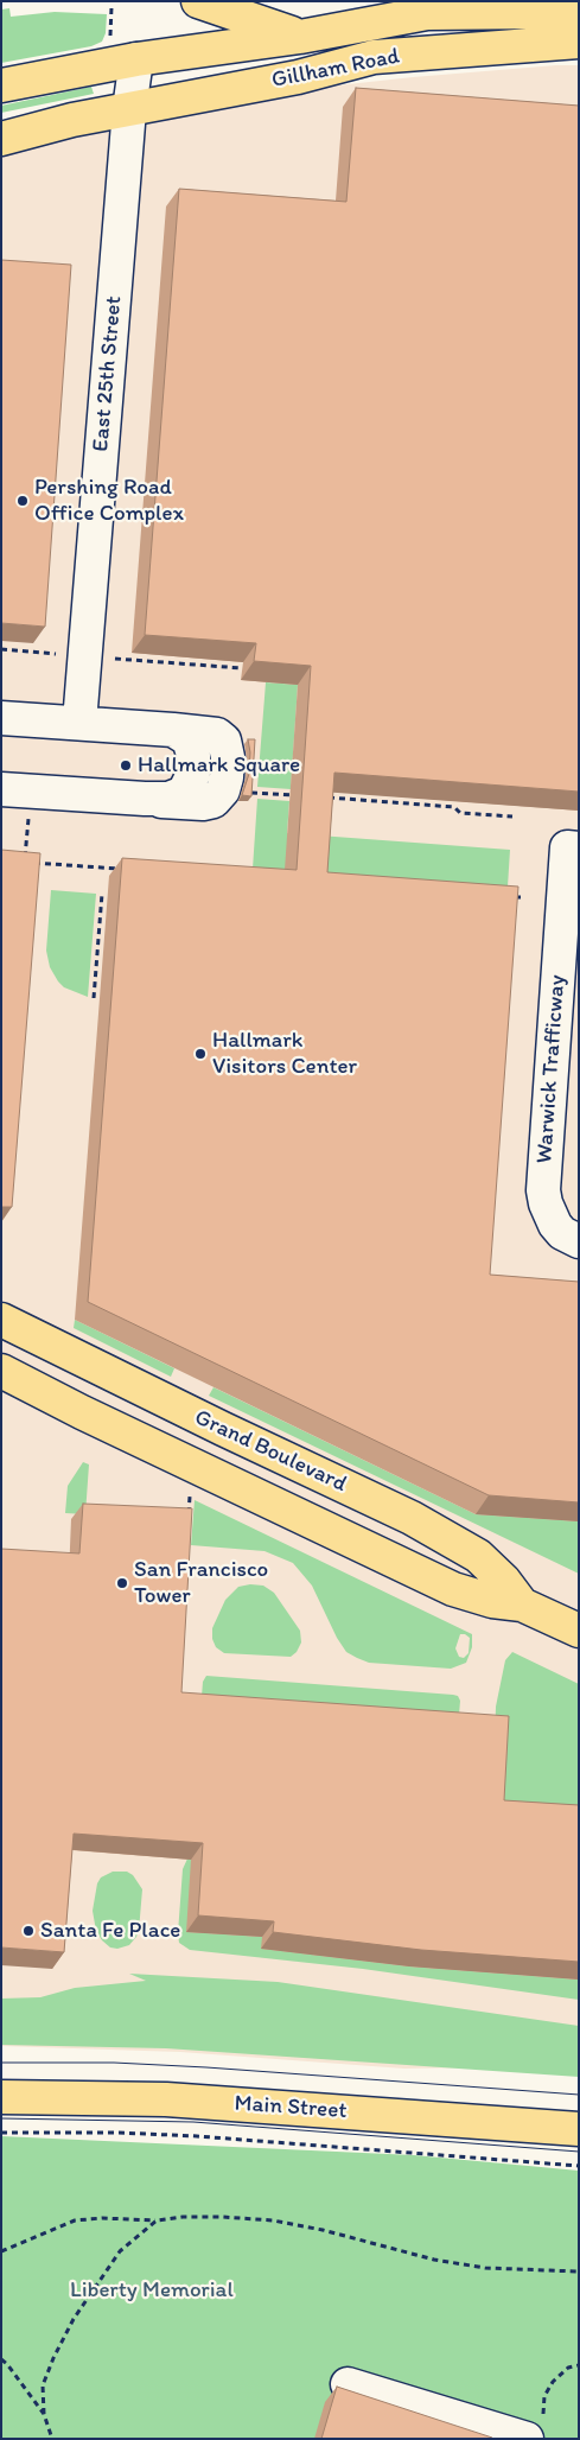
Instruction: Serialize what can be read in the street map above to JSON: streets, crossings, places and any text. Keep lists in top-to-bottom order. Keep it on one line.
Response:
{"streets":{"main road":["Gillham Road","Grand Boulevard","Main Street"],"street":["East 25th Street","Warwick Trafficway"]},"crossings":[["Gillham Road","East 25th Street"]],"parks":["Liberty Memorial"],"places":["Pershing Road Office Complex","Hallmark Square","Hallmark Visitors Center","San Francisco Tower","Santa Fe Place"]}
